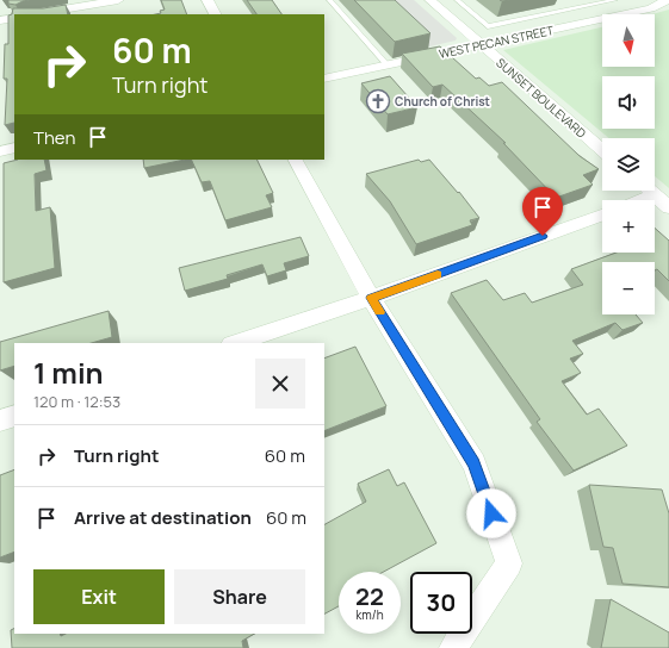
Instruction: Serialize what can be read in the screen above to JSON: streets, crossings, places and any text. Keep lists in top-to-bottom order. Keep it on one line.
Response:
{"streets":{"street":["WEST PECAN STREET","SUNSET BOULEVARD"]},"crossings":[["WEST PECAN STREET","SUNSET BOULEVARD"]],"places":{"church":["Church of Christ"]},"north":"bottom","page":{"map_buttons":["+","−"],"turn":["60 m","Turn right"],"then":"Then","heading":["1 min","120 m · 12:53"],"list":[{"name":"Turn right","value":"60 m"},{"name":"Arrive at destination","value":"60 m"}],"buttons":["Exit","Share"],"speed":"22 km/h","limit":"30"}}
